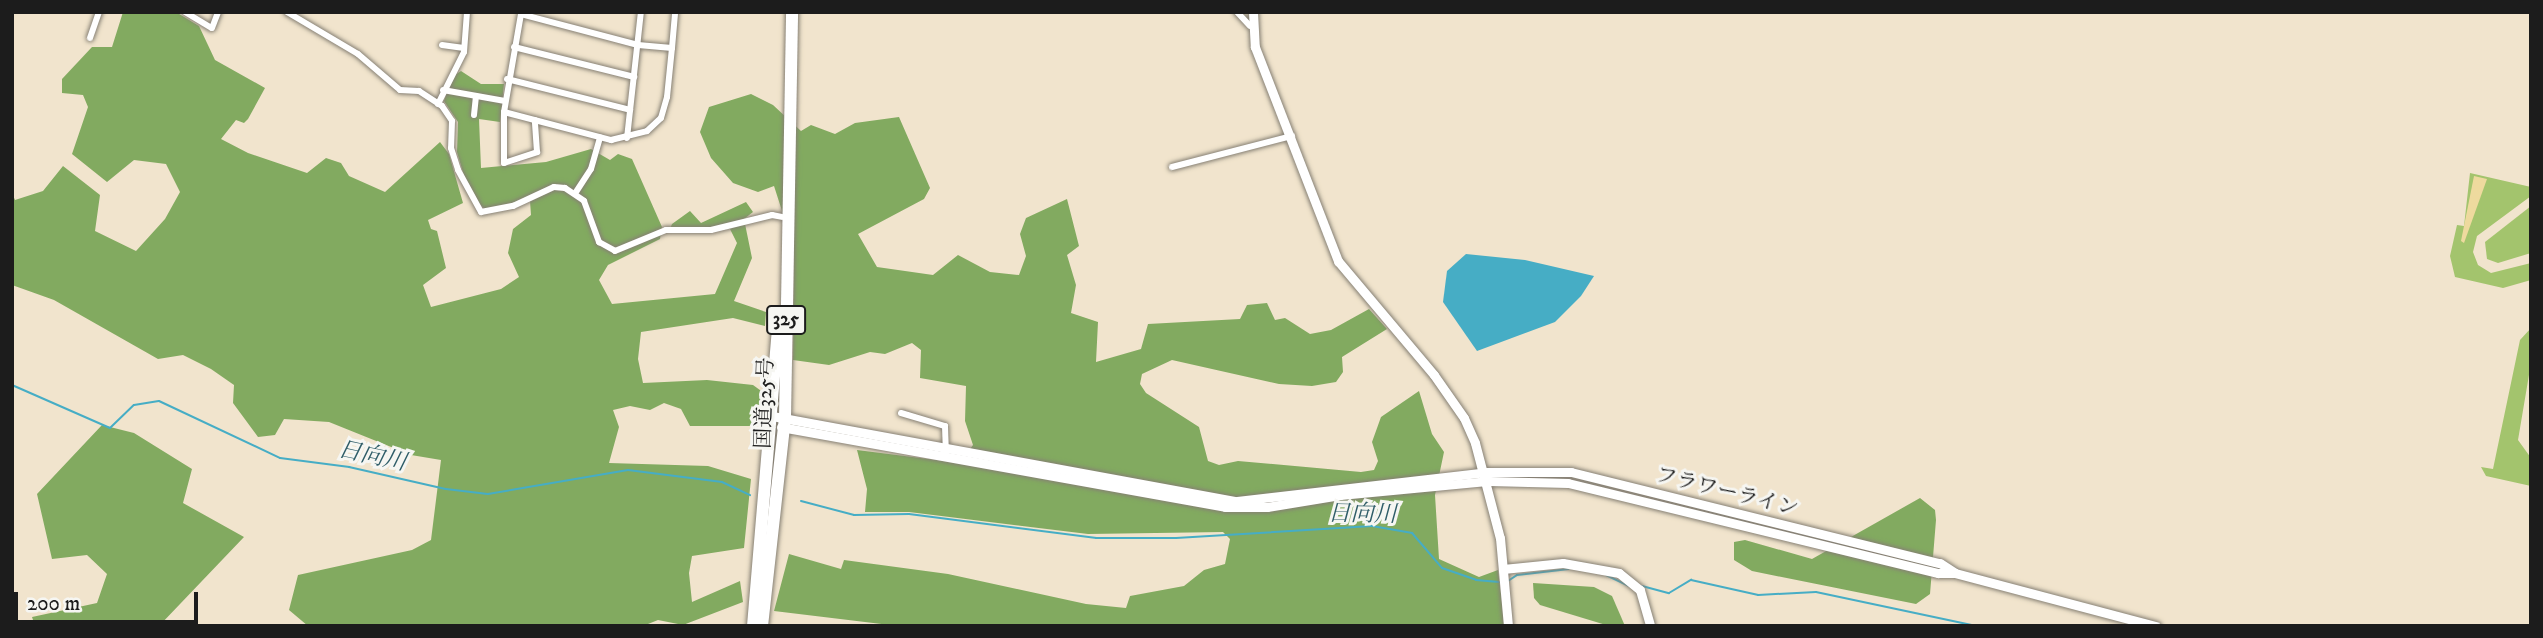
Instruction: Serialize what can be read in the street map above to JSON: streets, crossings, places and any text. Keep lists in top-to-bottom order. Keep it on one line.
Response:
{"streets":{"highway":["325","国道325号"],"street":["フラワーライン"]},"crossings":[["国道325号","フラワーライン"]],"water":["日向川"],"scale_bar":"200 m"}
